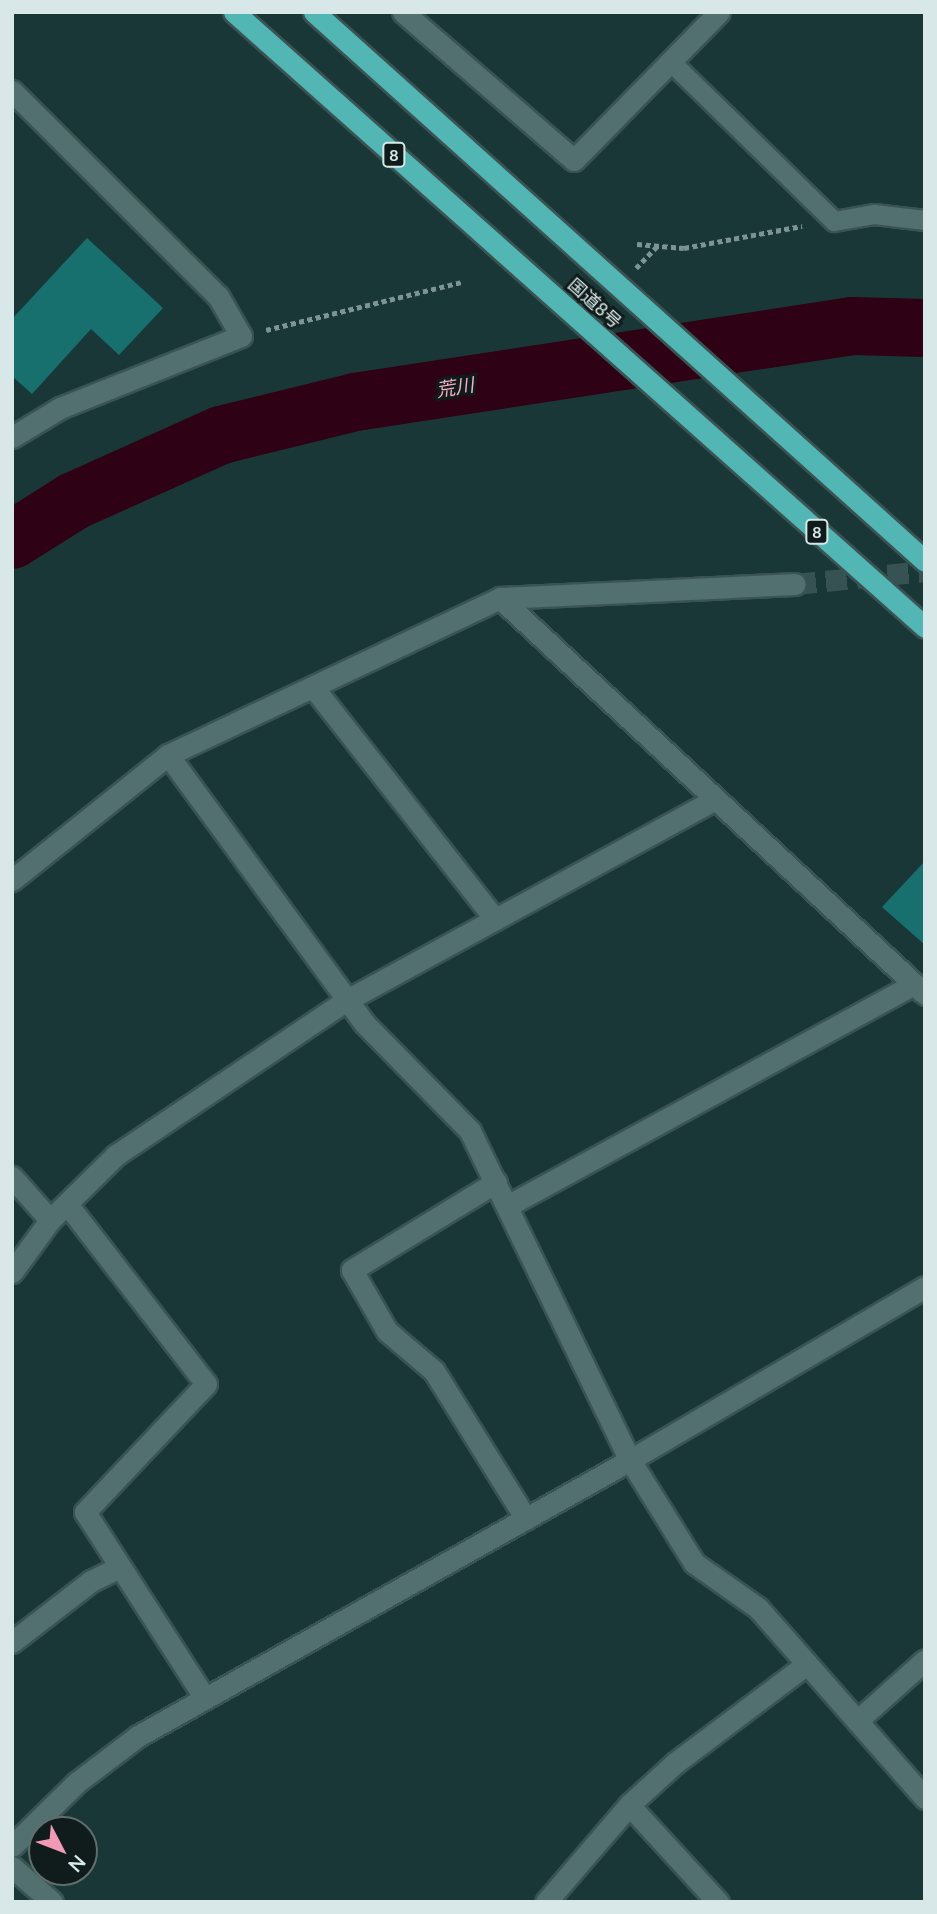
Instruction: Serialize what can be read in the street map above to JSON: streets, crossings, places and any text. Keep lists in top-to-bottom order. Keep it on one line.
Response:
{"streets":{"highway":["8","国道8号"]},"water":["荒川"],"north":"bottom right"}
